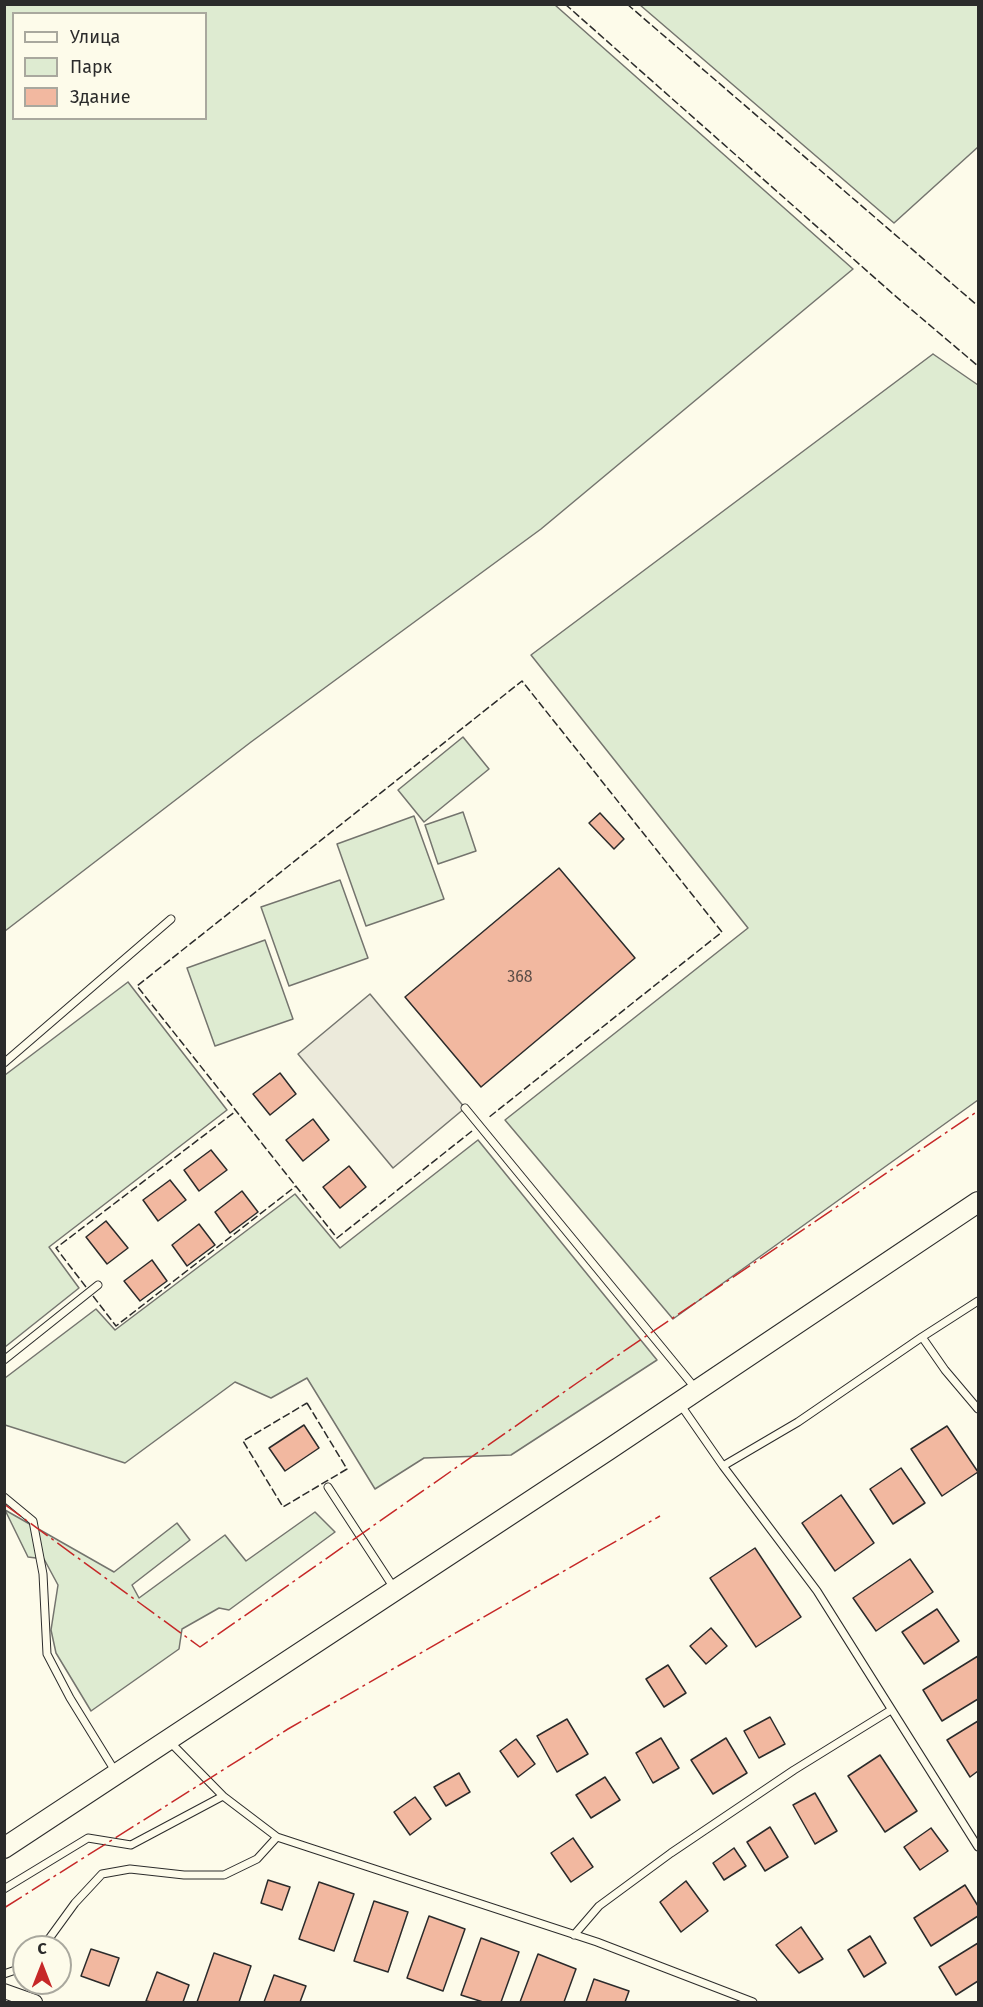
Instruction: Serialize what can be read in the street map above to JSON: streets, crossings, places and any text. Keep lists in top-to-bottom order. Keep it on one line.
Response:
{"house_numbers":["368"],"legend":["Улица","Парк","Здание"],"north":"top"}
